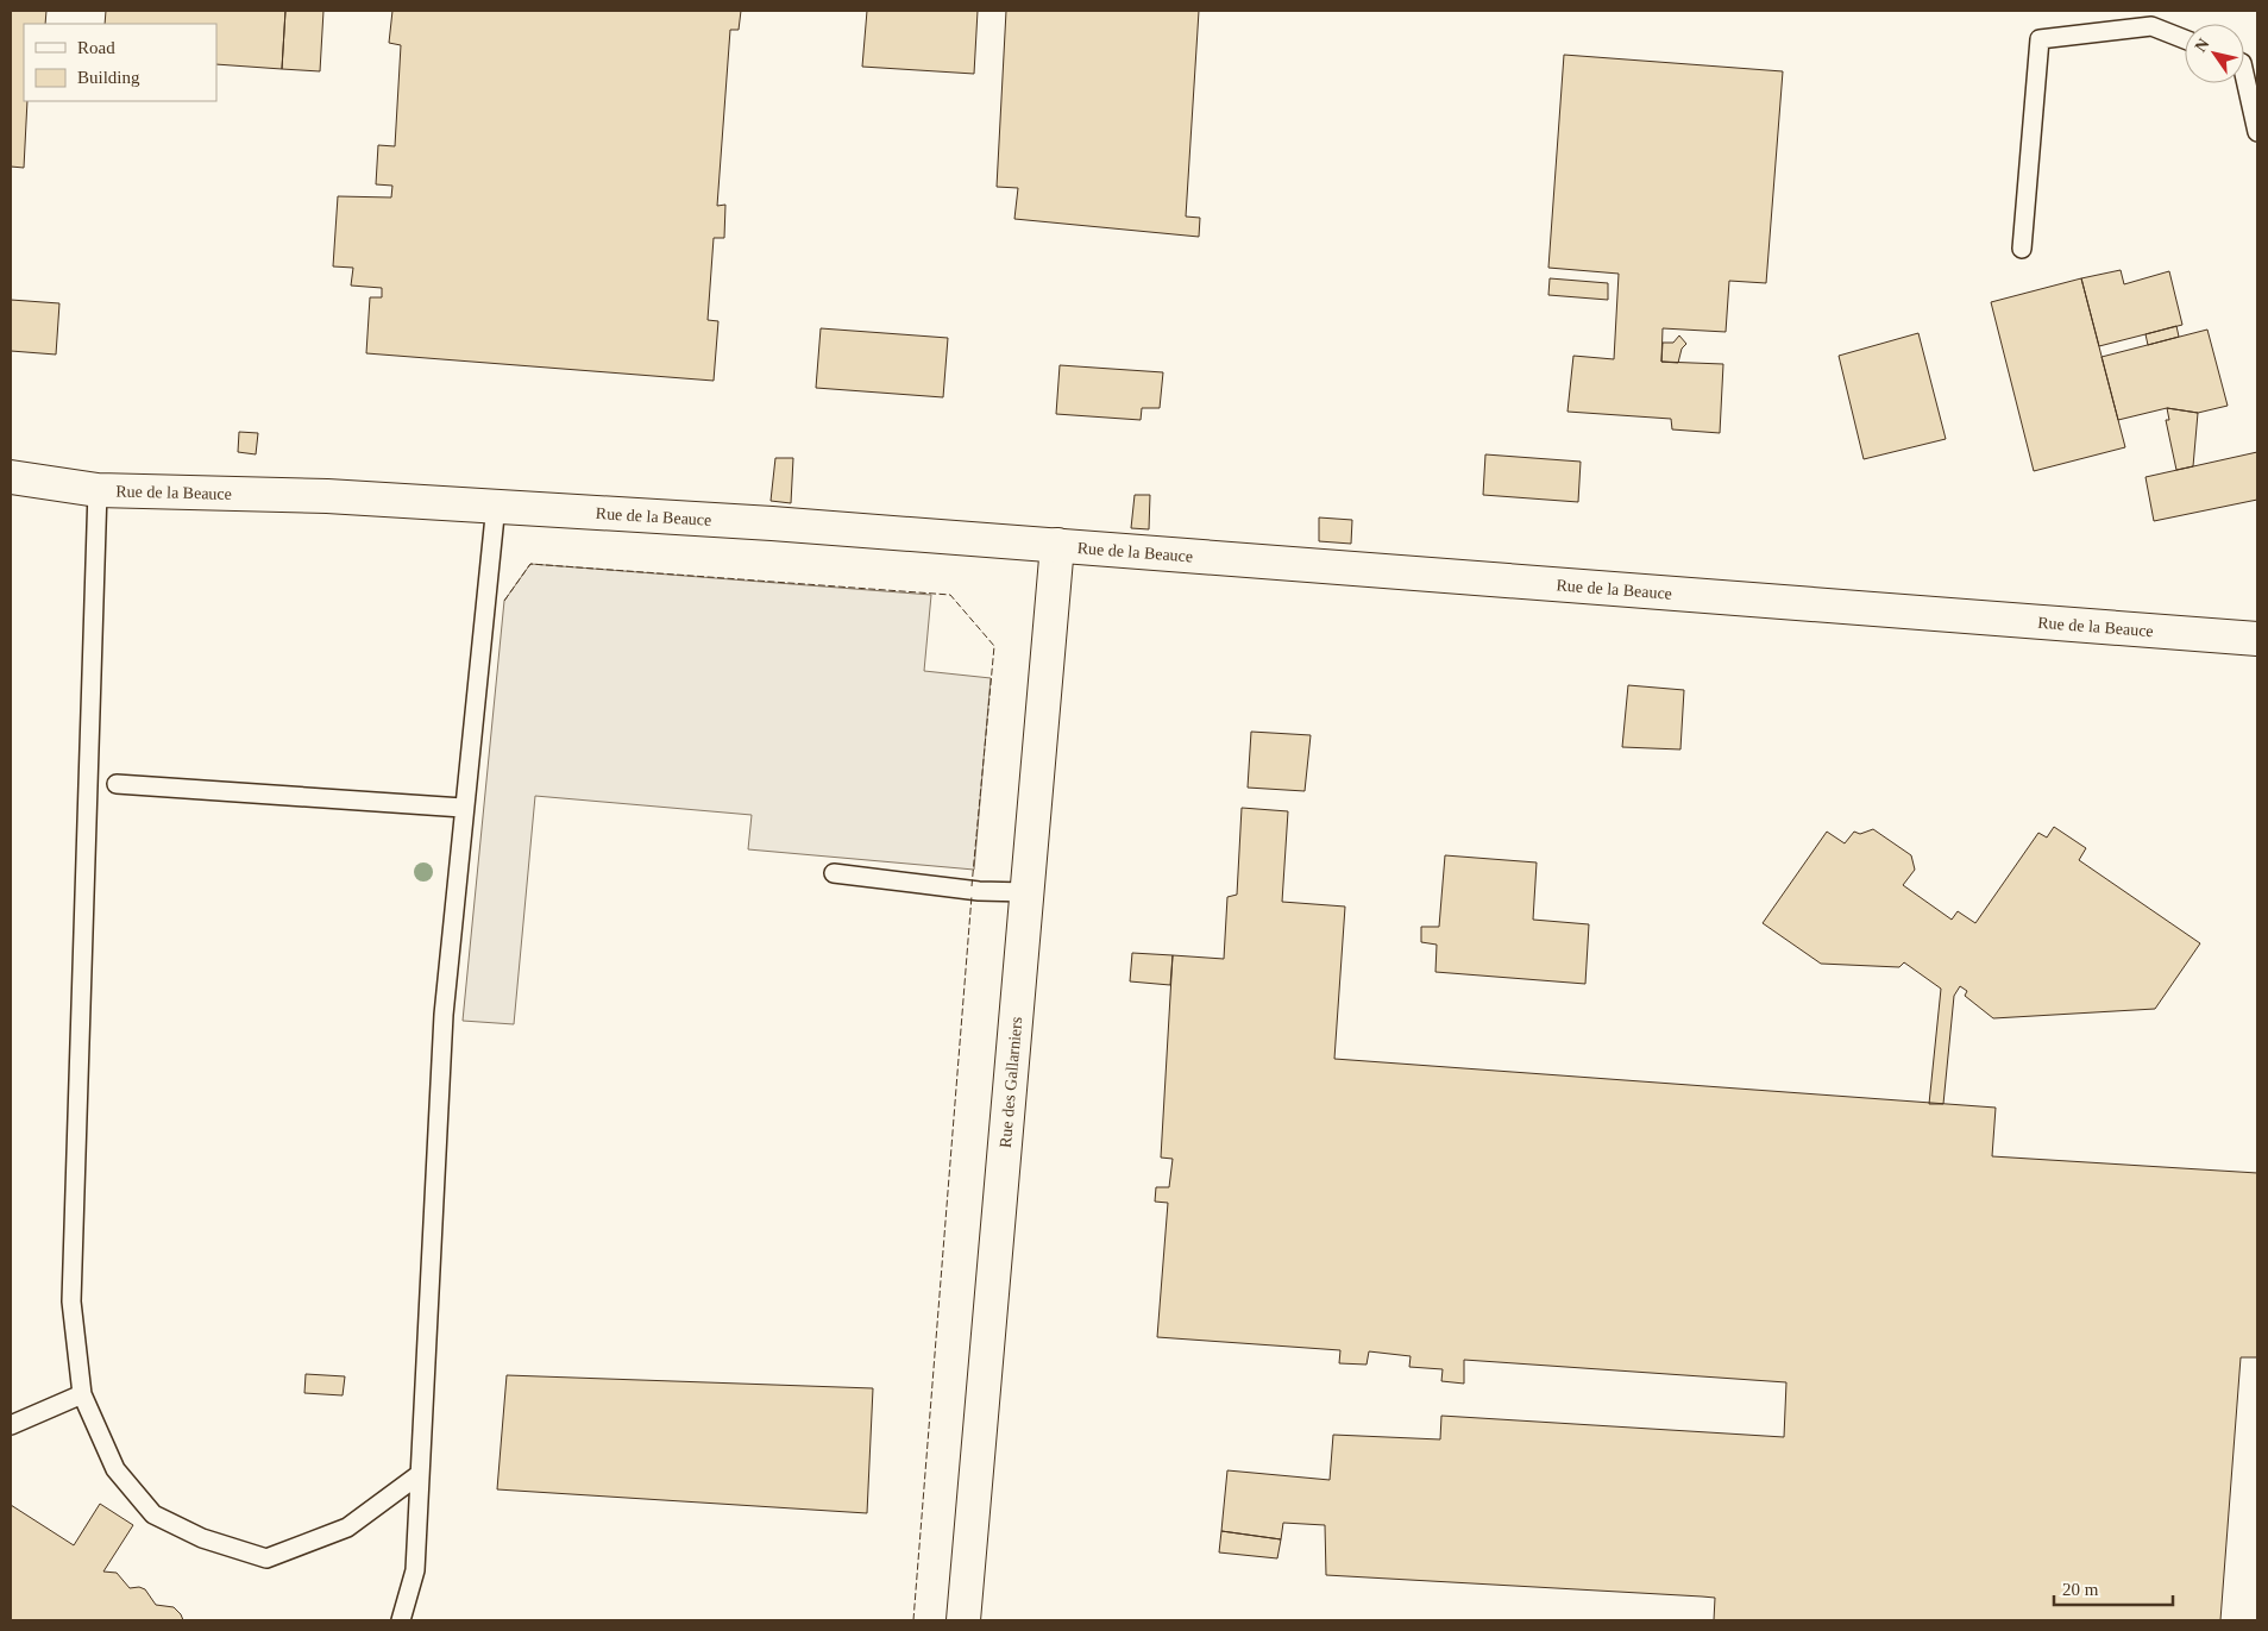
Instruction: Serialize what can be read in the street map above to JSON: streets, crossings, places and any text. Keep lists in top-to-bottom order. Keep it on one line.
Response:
{"streets":{"street":["Rue de la Beauce","Rue des Gallarniers"]},"crossings":[["Rue de la Beauce","Rue des Gallarniers"]],"legend":["Road","Building"],"scale_bar":"20 m","north":"top left"}
